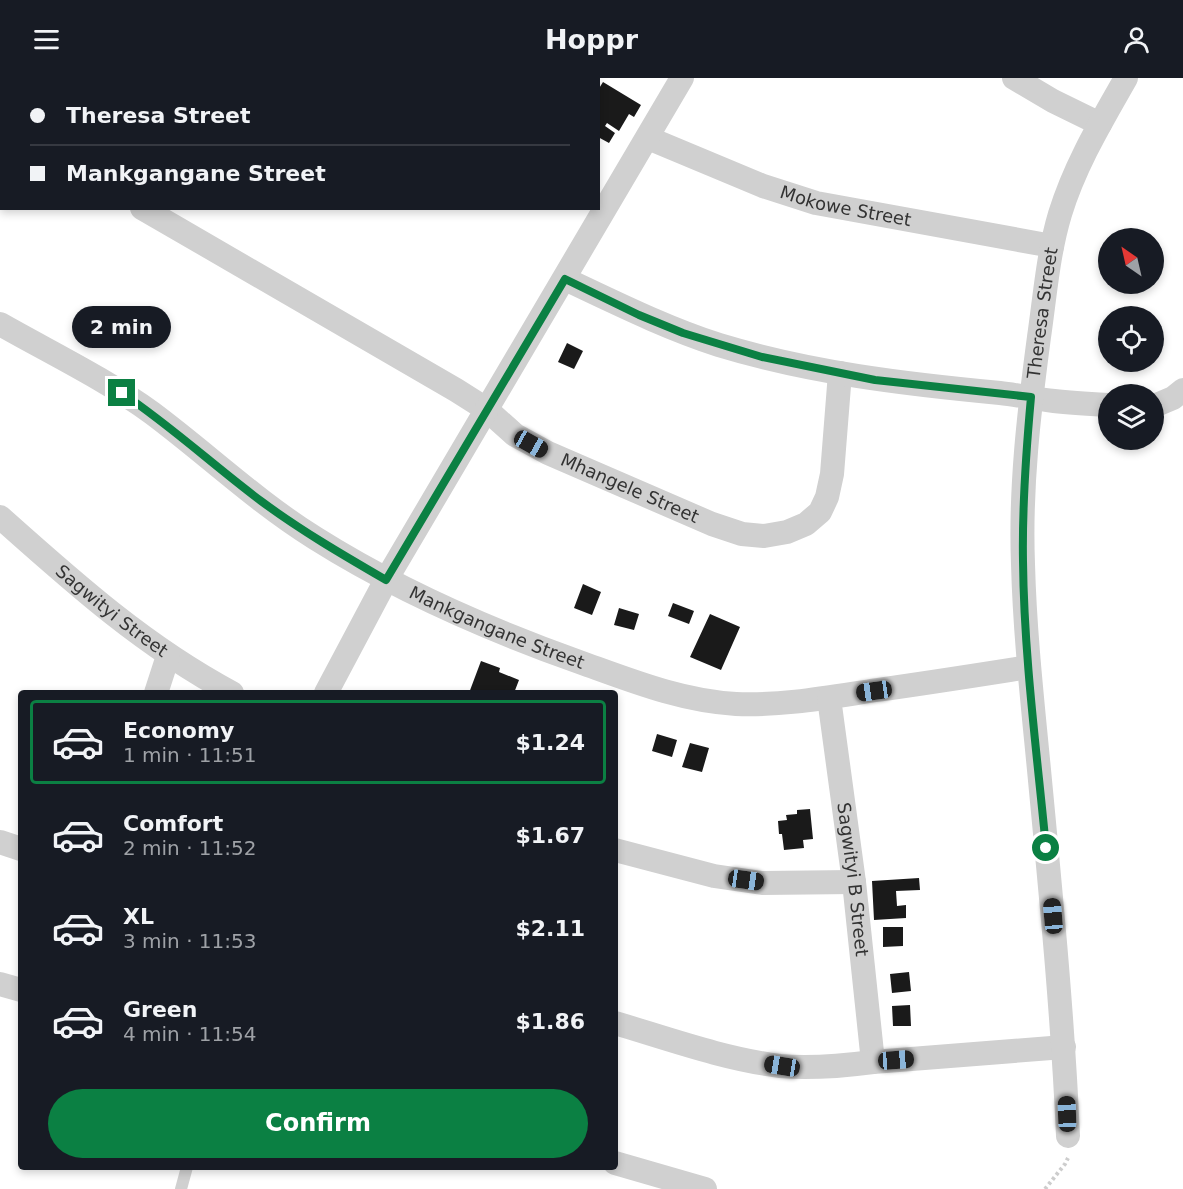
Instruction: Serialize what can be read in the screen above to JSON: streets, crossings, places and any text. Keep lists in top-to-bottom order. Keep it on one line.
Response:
{"streets":{"street":["Mokowe Street","Theresa Street","Mhangele Street","Sagwityi Street","Mankgangane Street","Sagwityi B Street"]},"crossings":[["Mokowe Street","Theresa Street"],["Theresa Street","Mankgangane Street"],["Mankgangane Street","Sagwityi B Street"]],"north":"top left","page":{"header":"Hoppr","banner":["Theresa Street","Mankgangane Street"],"bubble":"2 min","list":[{"name":"Economy","note":"1 min · 11:51","value":"$1.24"},{"name":"Comfort","note":"2 min · 11:52","value":"$1.67"},{"name":"XL","note":"3 min · 11:53","value":"$2.11"},{"name":"Green","note":"4 min · 11:54","value":"$1.86"}],"buttons":"Confirm"}}
